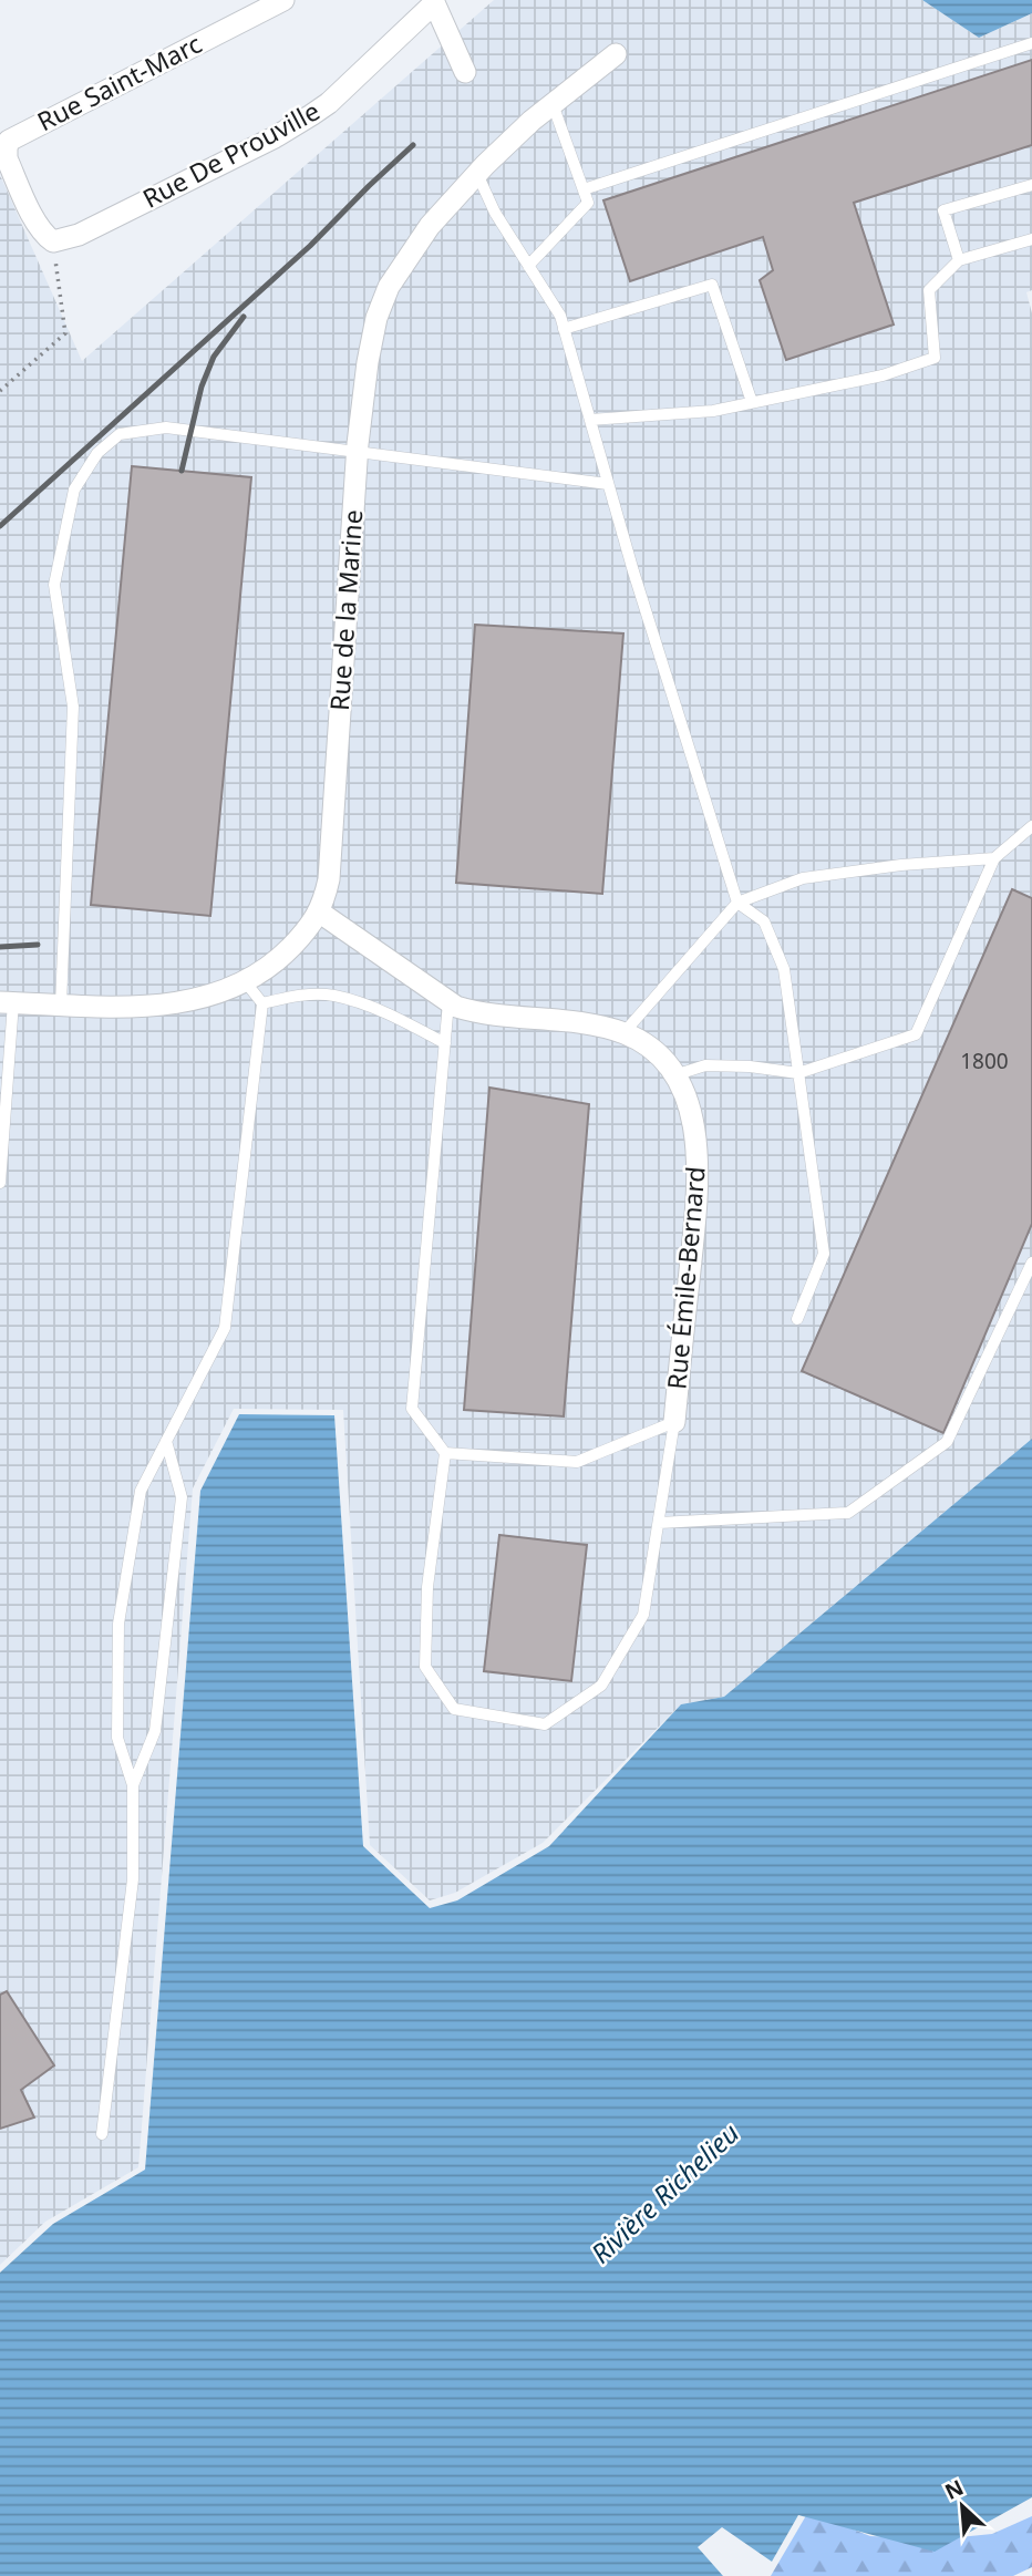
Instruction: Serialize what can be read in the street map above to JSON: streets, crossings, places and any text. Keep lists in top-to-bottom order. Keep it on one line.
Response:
{"streets":{"street":["Rue Saint-Marc","Rue De Prouville","Rue de la Marine","Rue Émile-Bernard"]},"crossings":[["Rue Saint-Marc","Rue De Prouville"],["Rue de la Marine","Rue Émile-Bernard"]],"water":["Rivière Richelieu"],"house_numbers":["1800"],"north":"top left"}
